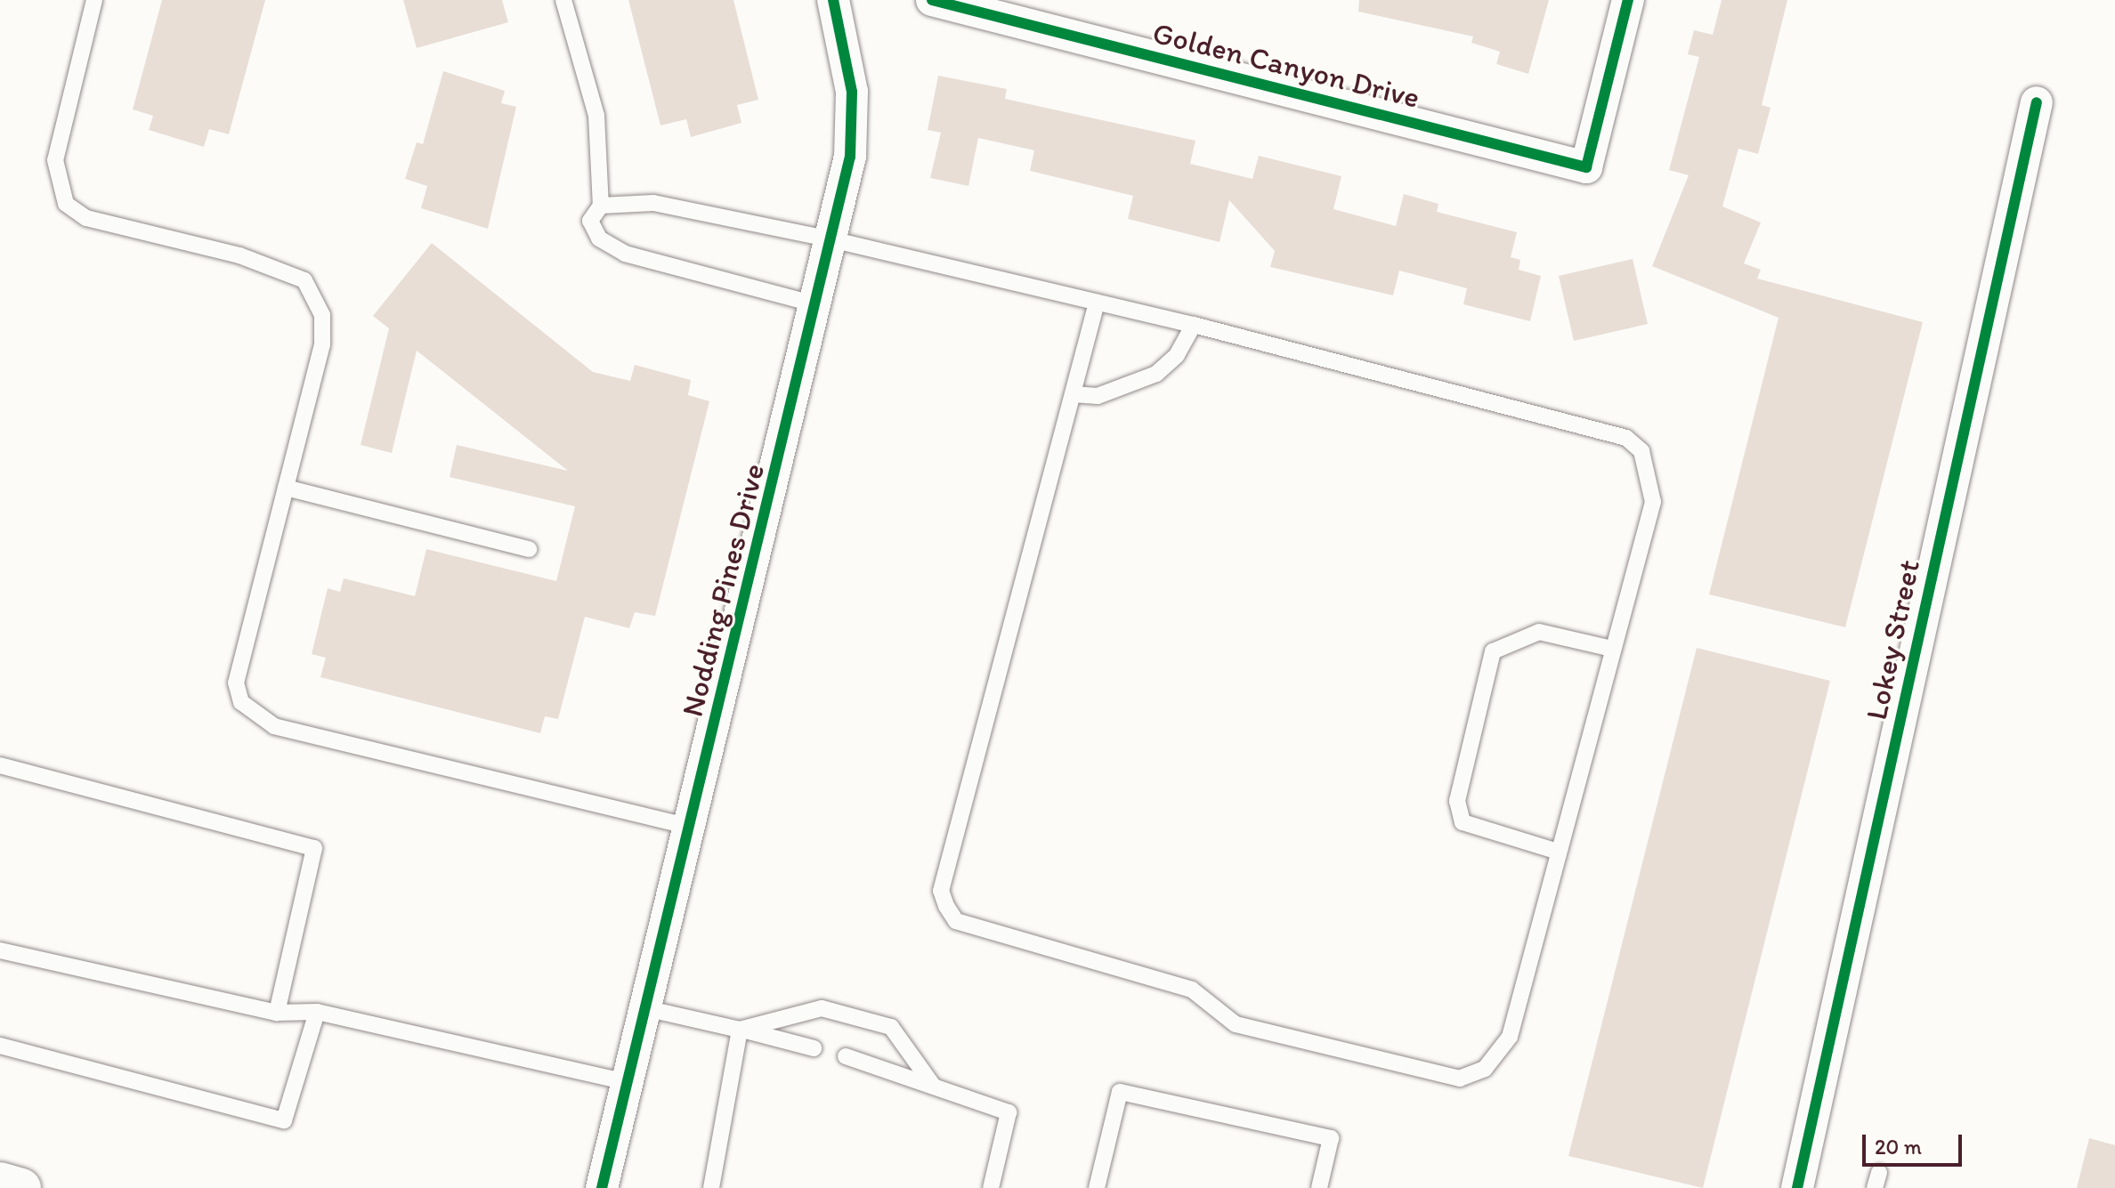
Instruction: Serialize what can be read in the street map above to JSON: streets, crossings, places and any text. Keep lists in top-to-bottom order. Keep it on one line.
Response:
{"streets":{"street":["Golden Canyon Drive","Nodding Pines Drive","Lokey Street"]},"scale_bar":"20 m"}
